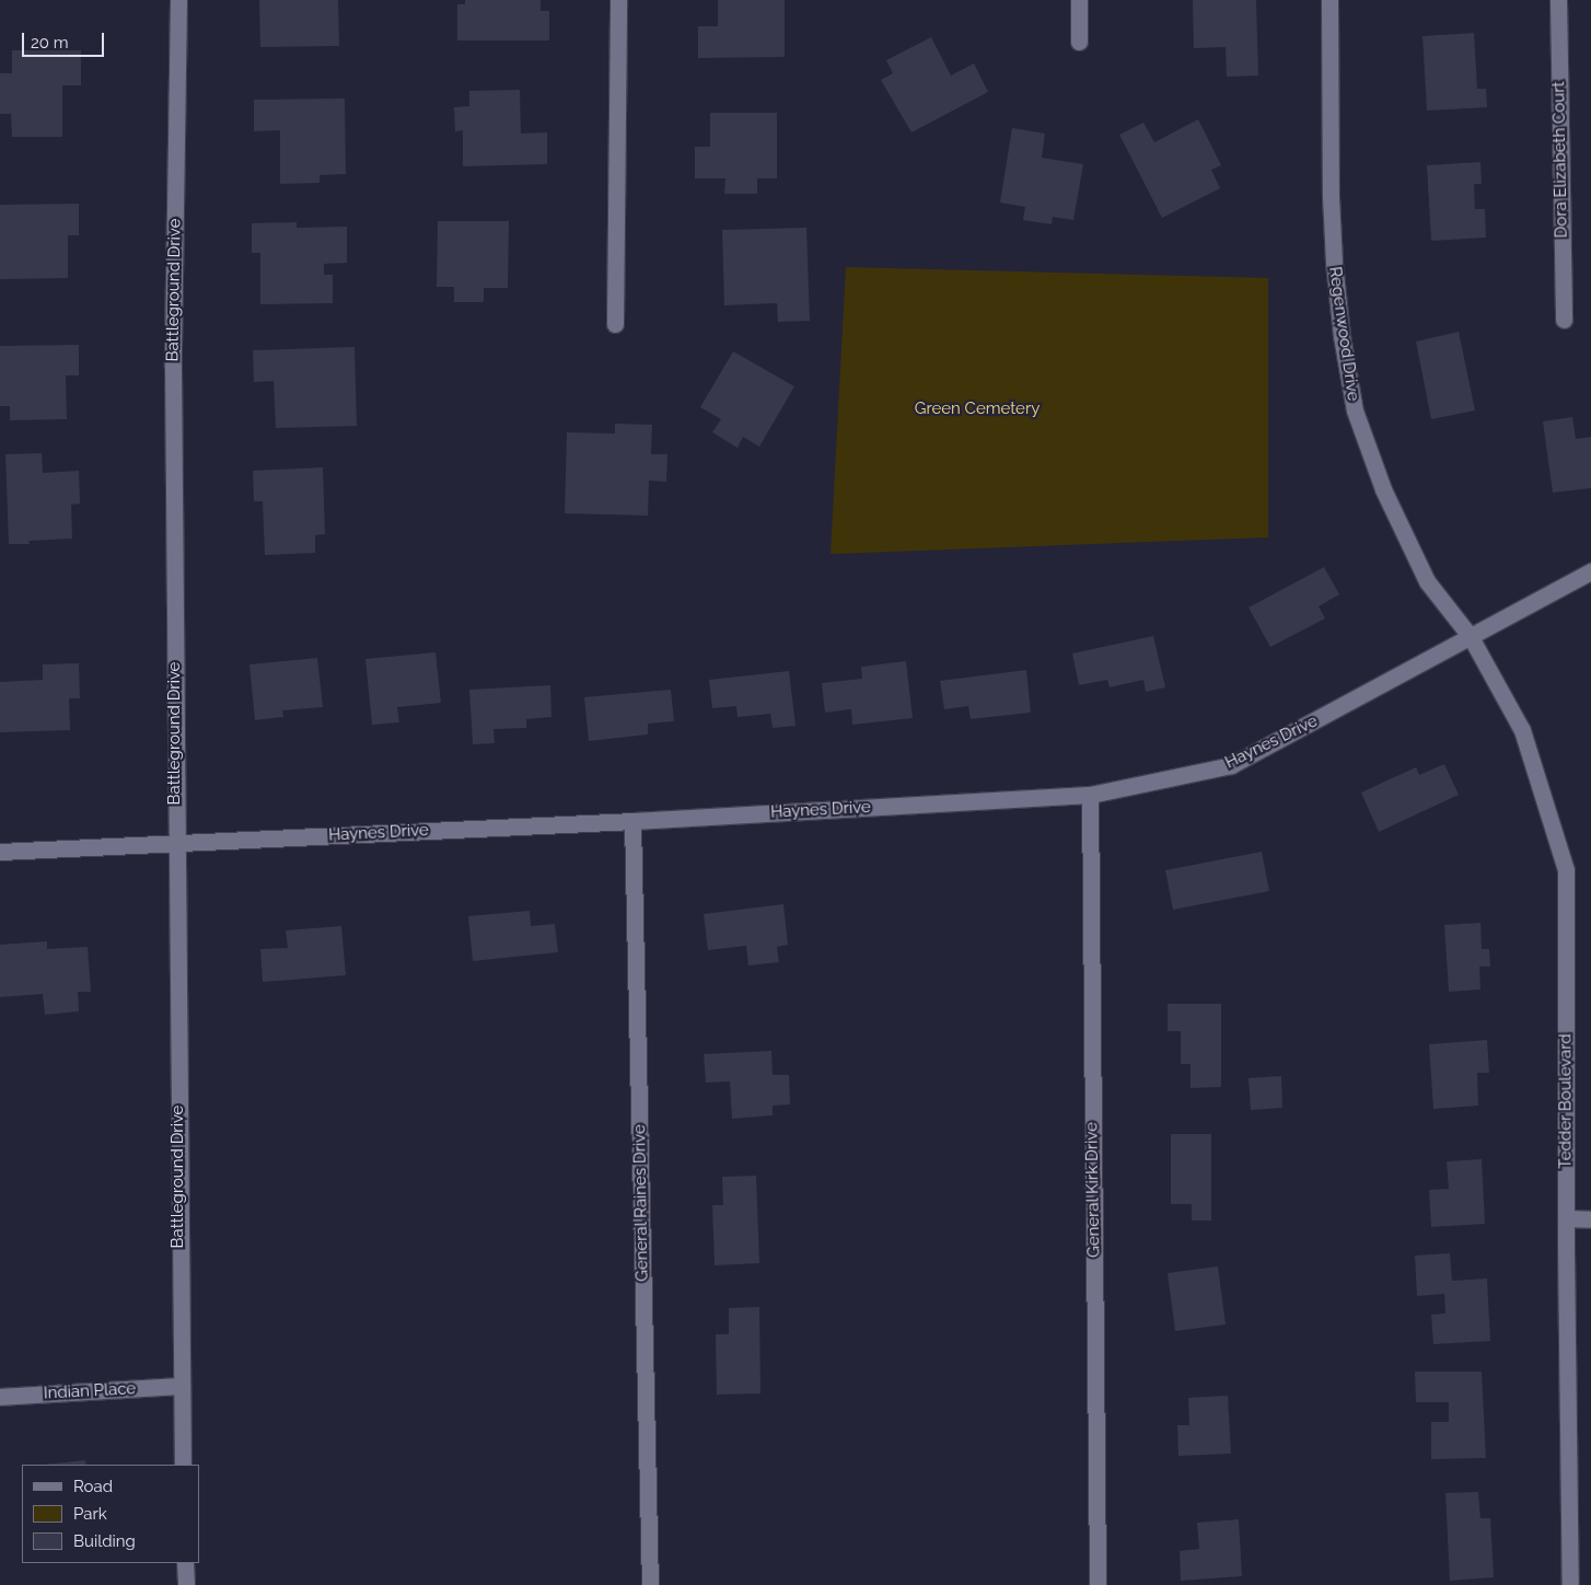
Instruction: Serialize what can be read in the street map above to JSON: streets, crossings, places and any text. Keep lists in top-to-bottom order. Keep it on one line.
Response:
{"streets":{"street":["Dora Elizabeth Court","Battleground Drive","Regenwood Drive","Haynes Drive","Tedder Boulevard","General Kirk Drive","General Raines Drive","Indian Place"]},"crossings":[["Battleground Drive","Haynes Drive"],["Battleground Drive","Indian Place"],["Regenwood Drive","Haynes Drive"],["Regenwood Drive","Tedder Boulevard"],["Haynes Drive","Tedder Boulevard"],["Haynes Drive","General Kirk Drive"],["Haynes Drive","General Raines Drive"]],"parks":["Green Cemetery"],"legend":["Road","Park","Building"],"scale_bar":"20 m"}
